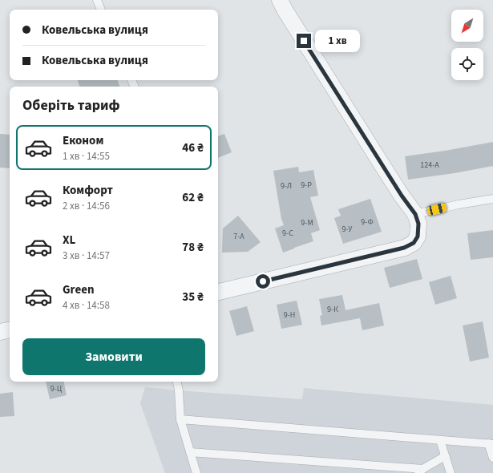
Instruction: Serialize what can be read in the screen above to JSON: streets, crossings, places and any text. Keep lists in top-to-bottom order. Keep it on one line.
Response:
{"house_numbers":["124-А","9-Р","9-Л","9-Ф","9-М","9-У","9-С","7-А","9-К","9-Н","9-Ц"],"north":"bottom left","page":{"banner":["Ковельська вулиця","Ковельська вулиця"],"bubble":"1 хв","heading":"Оберіть тариф","list":[{"name":"Економ","note":"1 хв · 14:55","value":"46 ₴"},{"name":"Комфорт","note":"2 хв · 14:56","value":"62 ₴"},{"name":"XL","note":"3 хв · 14:57","value":"78 ₴"},{"name":"Green","note":"4 хв · 14:58","value":"35 ₴"}],"buttons":"Замовити"}}
